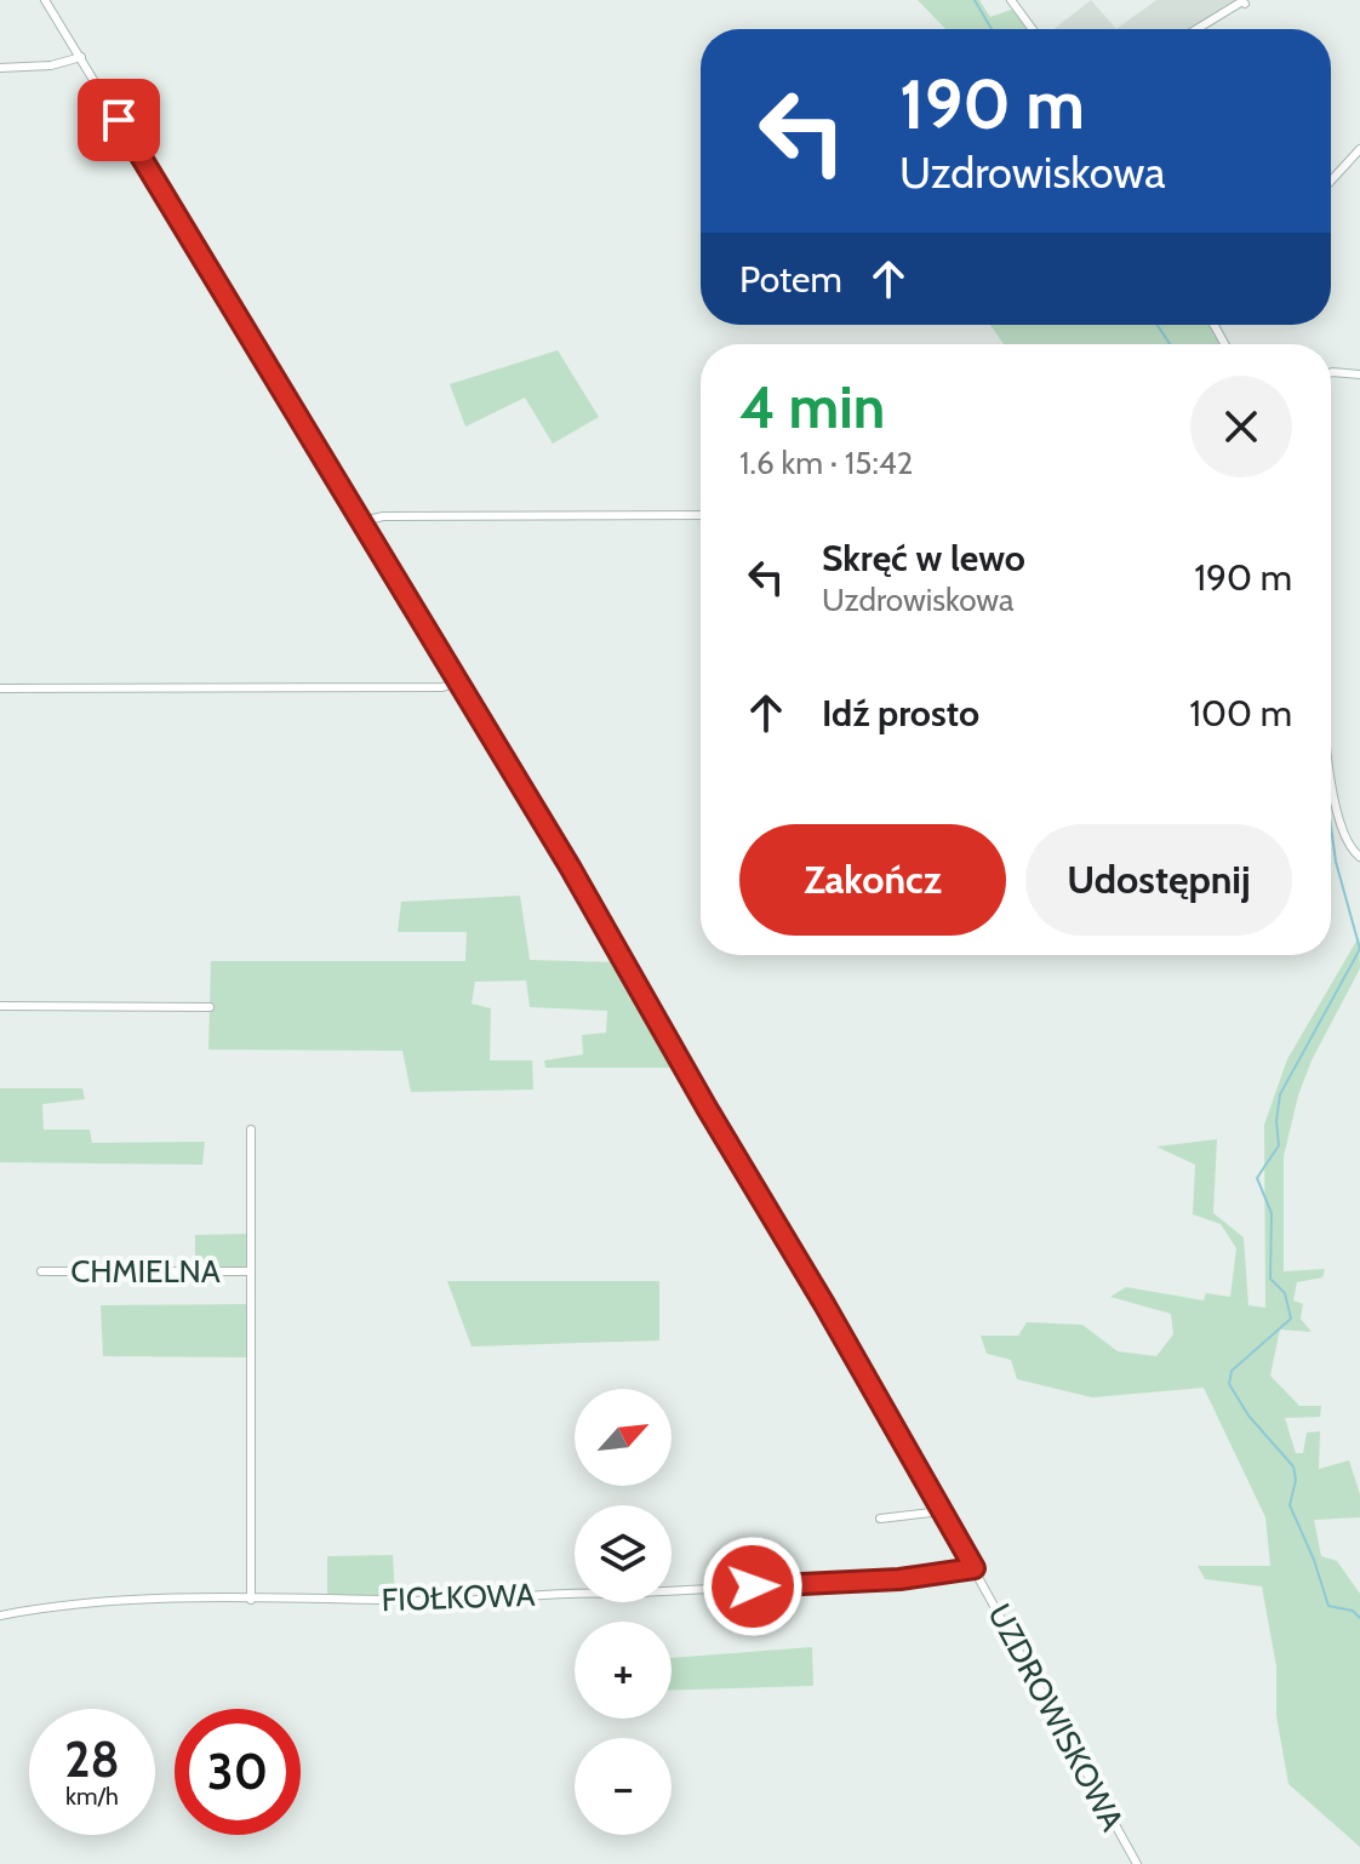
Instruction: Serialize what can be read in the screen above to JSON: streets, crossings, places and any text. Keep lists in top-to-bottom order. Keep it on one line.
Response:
{"streets":{"street":["CHMIELNA","FIOŁKOWA","UZDROWISKOWA"]},"crossings":[["FIOŁKOWA","UZDROWISKOWA"]],"north":"top right","page":{"turn":["190 m","Uzdrowiskowa"],"then":"Potem","heading":["4 min","1.6 km · 15:42"],"list":[{"name":"Skręć w lewo","note":"Uzdrowiskowa","value":"190 m"},{"name":"Idź prosto","value":"100 m"}],"buttons":["Zakończ","Udostępnij"],"map_buttons":["+","−"],"speed":"28 km/h","limit":"30"}}
